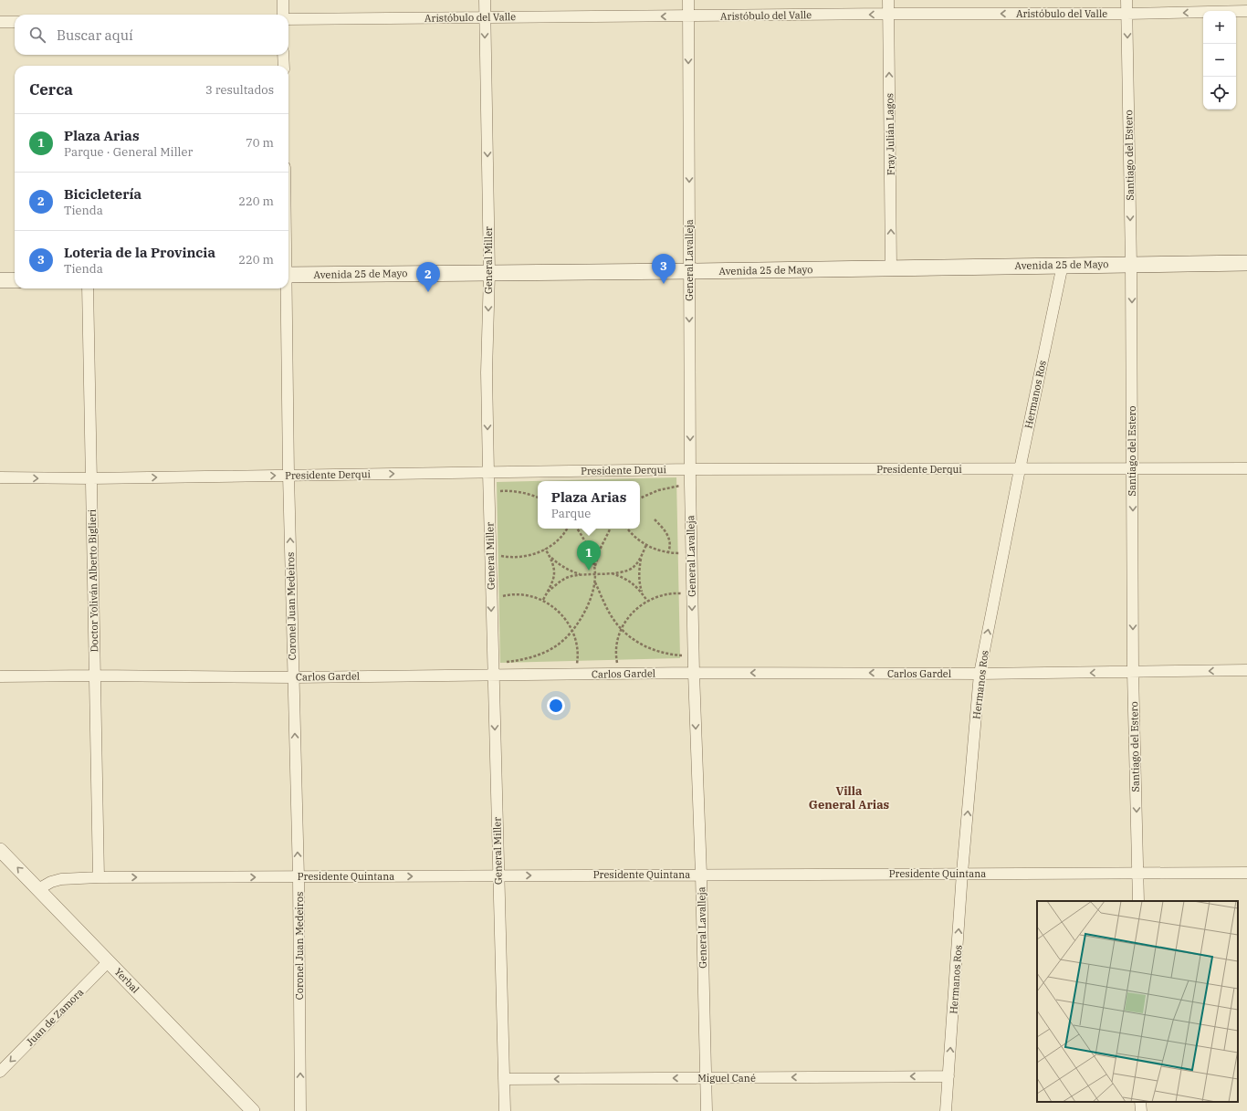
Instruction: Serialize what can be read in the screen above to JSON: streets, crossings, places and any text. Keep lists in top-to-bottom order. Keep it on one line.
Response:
{"streets":{"main road":["Avenida 25 de Mayo"],"street":["Aristóbulo del Valle","Fray Julián Lagos","Santiago del Estero","General Miller","General Lavalleja","Hermanos Ros","Presidente Derqui","Doctor Yoliván Alberto Biglieri","Coronel Juan Medeiros","Carlos Gardel","Presidente Quintana","Yerbal","Juan de Zamora","Miguel Cané"]},"crossings":[["Aristóbulo del Valle","Fray Julián Lagos"],["Aristóbulo del Valle","Santiago del Estero"],["Aristóbulo del Valle","General Miller"],["Aristóbulo del Valle","General Lavalleja"],["Fray Julián Lagos","Avenida 25 de Mayo"],["Santiago del Estero","Avenida 25 de Mayo"],["Santiago del Estero","Presidente Derqui"],["Santiago del Estero","Carlos Gardel"],["Santiago del Estero","Presidente Quintana"],["General Miller","Avenida 25 de Mayo"],["General Miller","Presidente Derqui"],["General Miller","Carlos Gardel"],["General Miller","Presidente Quintana"],["General Miller","Miguel Cané"],["General Lavalleja","Avenida 25 de Mayo"],["General Lavalleja","Presidente Derqui"],["General Lavalleja","Carlos Gardel"],["General Lavalleja","Presidente Quintana"],["General Lavalleja","Miguel Cané"],["Avenida 25 de Mayo","Hermanos Ros"],["Hermanos Ros","Presidente Derqui"],["Hermanos Ros","Carlos Gardel"],["Hermanos Ros","Presidente Quintana"],["Hermanos Ros","Miguel Cané"],["Presidente Derqui","Doctor Yoliván Alberto Biglieri"],["Presidente Derqui","Coronel Juan Medeiros"],["Doctor Yoliván Alberto Biglieri","Carlos Gardel"],["Doctor Yoliván Alberto Biglieri","Presidente Quintana"],["Coronel Juan Medeiros","Carlos Gardel"],["Coronel Juan Medeiros","Presidente Quintana"],["Presidente Quintana","Yerbal"],["Yerbal","Juan de Zamora"]],"one_way":["Aristóbulo del Valle","Fray Julián Lagos","Santiago del Estero","General Miller","General Lavalleja","Hermanos Ros","Presidente Derqui","Coronel Juan Medeiros","Carlos Gardel","Presidente Quintana","Juan de Zamora","Miguel Cané"],"districts":["Villa General Arias"],"page":{"map_buttons":["+","−"],"search":"Buscar aquí","heading":["Cerca","3 resultados"],"list":[{"mark":"1","name":"Plaza Arias","note":"Parque · General Miller","value":"70 m"},{"mark":"2","name":"Bicicletería","note":"Tienda","value":"220 m"},{"mark":"3","name":"Loteria de la Provincia","note":"Tienda","value":"220 m"}],"pins":["3","2","1"],"popup":["Plaza Arias","Parque"]}}
